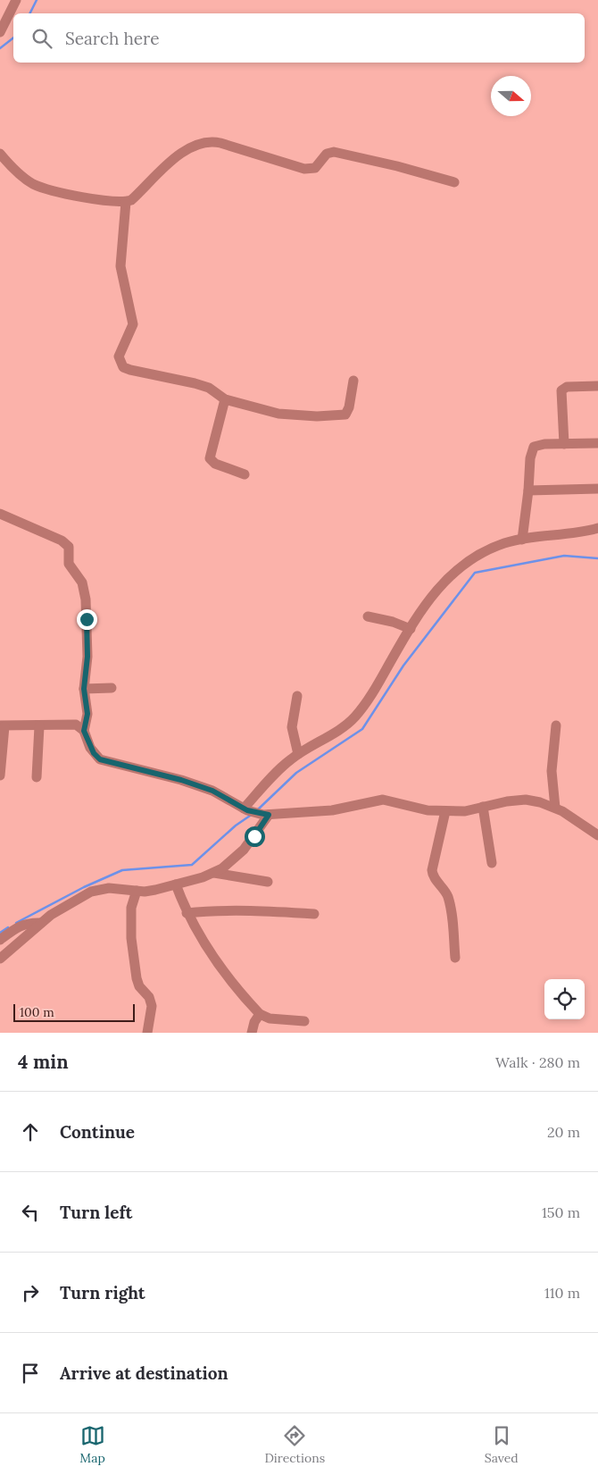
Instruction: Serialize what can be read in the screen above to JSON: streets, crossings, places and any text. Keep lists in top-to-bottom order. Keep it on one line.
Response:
{"scale_bar":"100 m","north":"right","page":{"search":"Search here","scale":"100 m","heading":["4 min","Walk · 280 m"],"list":[["Continue","20 m"],["Turn left","150 m"],["Turn right","110 m"],"Arrive at destination"],"nav":["Map","Directions","Saved"]}}
